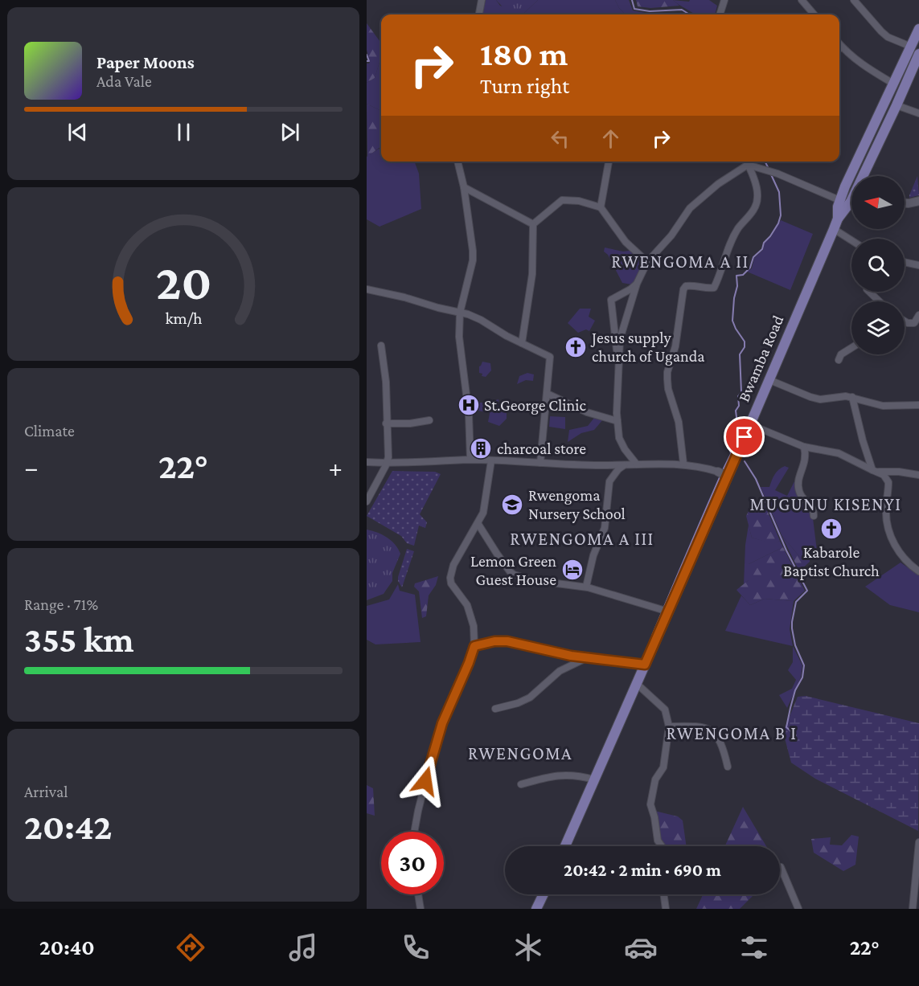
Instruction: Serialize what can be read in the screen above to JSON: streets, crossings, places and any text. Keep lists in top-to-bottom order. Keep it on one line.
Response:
{"streets":{"main road":["Bwamba Road"]},"districts":["RWENGOMA A II","MUGUNU KISENYI","RWENGOMA A III","RWENGOMA B I","RWENGOMA"],"places":{"church":["Jesus supply church of Uganda","Kabarole Baptist Church"],"hospital":["St.George Clinic"],"building":["charcoal store"],"school or university":["Rwengoma Nursery School"],"hotel":["Lemon Green Guest House"]},"north":"left","page":{"turn":["180 m","Turn right"],"song":["Paper Moons","Ada Vale"],"tile":["Climate",["Range · 71%","355 km"],["Arrival","20:42"]],"heat":["−","22°","+"],"limit":"30","trip":"20:42 · 2 min · 690 m","tabs":["20:40","22°"],"gauge":["20","km/h"]}}
